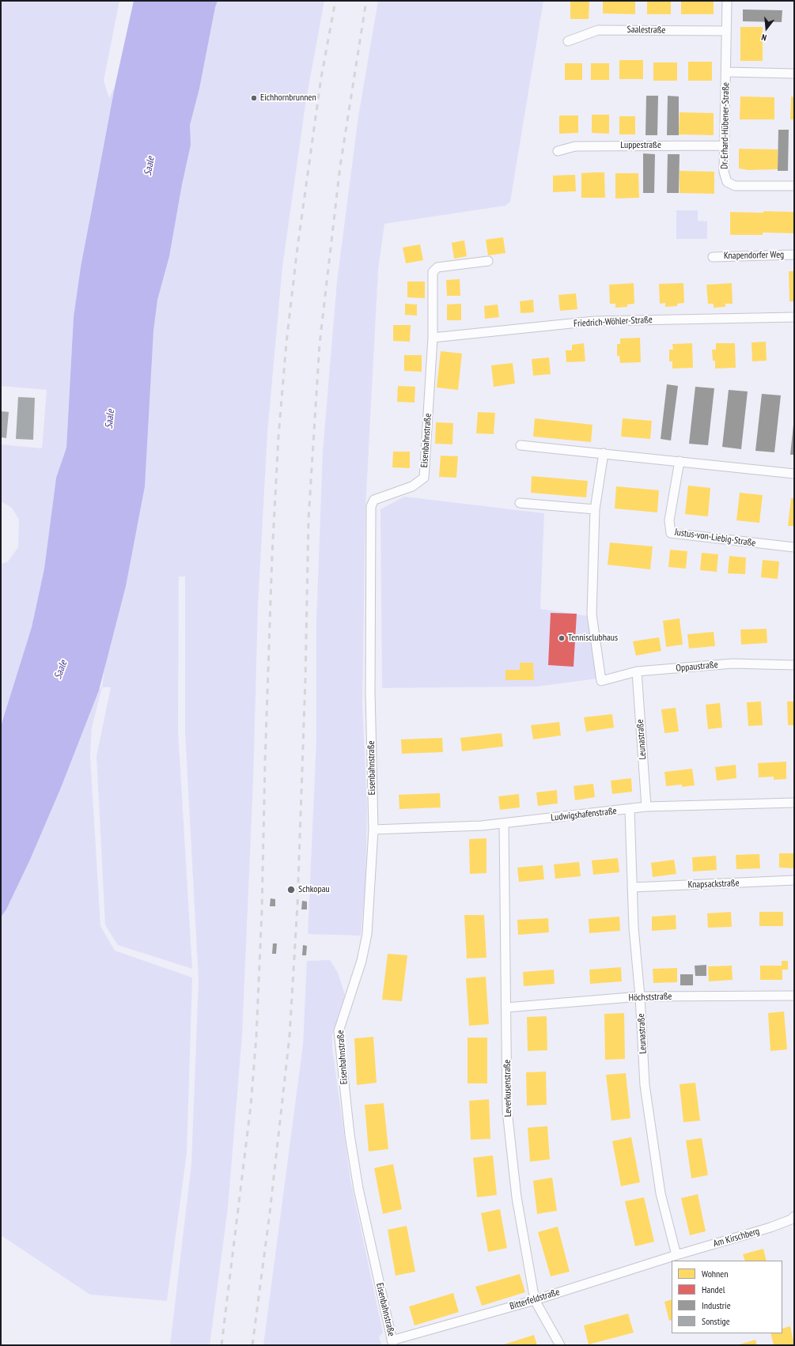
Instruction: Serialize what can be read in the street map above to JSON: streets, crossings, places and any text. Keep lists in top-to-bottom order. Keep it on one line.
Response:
{"streets":{"street":["Saalestraße","Dr.-Erhard-Hübener-Straße","Luppestraße","Knapendorfer Weg","Friedrich-Wöhler-Straße","Eisenbahnstraße","Justus-von-Liebig-Straße","Oppaustraße","Leunastraße","Ludwigshafenstraße","Knapsackstraße","Höchststraße","Leverkusenstraße","Am Kirschberg","Bitterfeldstraße"]},"crossings":[["Saalestraße","Dr.-Erhard-Hübener-Straße"],["Dr.-Erhard-Hübener-Straße","Luppestraße"],["Friedrich-Wöhler-Straße","Eisenbahnstraße"],["Eisenbahnstraße","Ludwigshafenstraße"],["Eisenbahnstraße","Bitterfeldstraße"],["Oppaustraße","Leunastraße"],["Leunastraße","Ludwigshafenstraße"],["Leunastraße","Knapsackstraße"],["Leunastraße","Höchststraße"],["Leunastraße","Am Kirschberg"],["Leunastraße","Bitterfeldstraße"],["Ludwigshafenstraße","Leverkusenstraße"],["Höchststraße","Leverkusenstraße"],["Leverkusenstraße","Bitterfeldstraße"],["Am Kirschberg","Bitterfeldstraße"]],"water":["Saale"],"places":["Eichhornbrunnen","Tennisclubhaus","Schkopau"],"legend":["Wohnen","Handel","Industrie","Sonstige"],"north":"bottom"}
